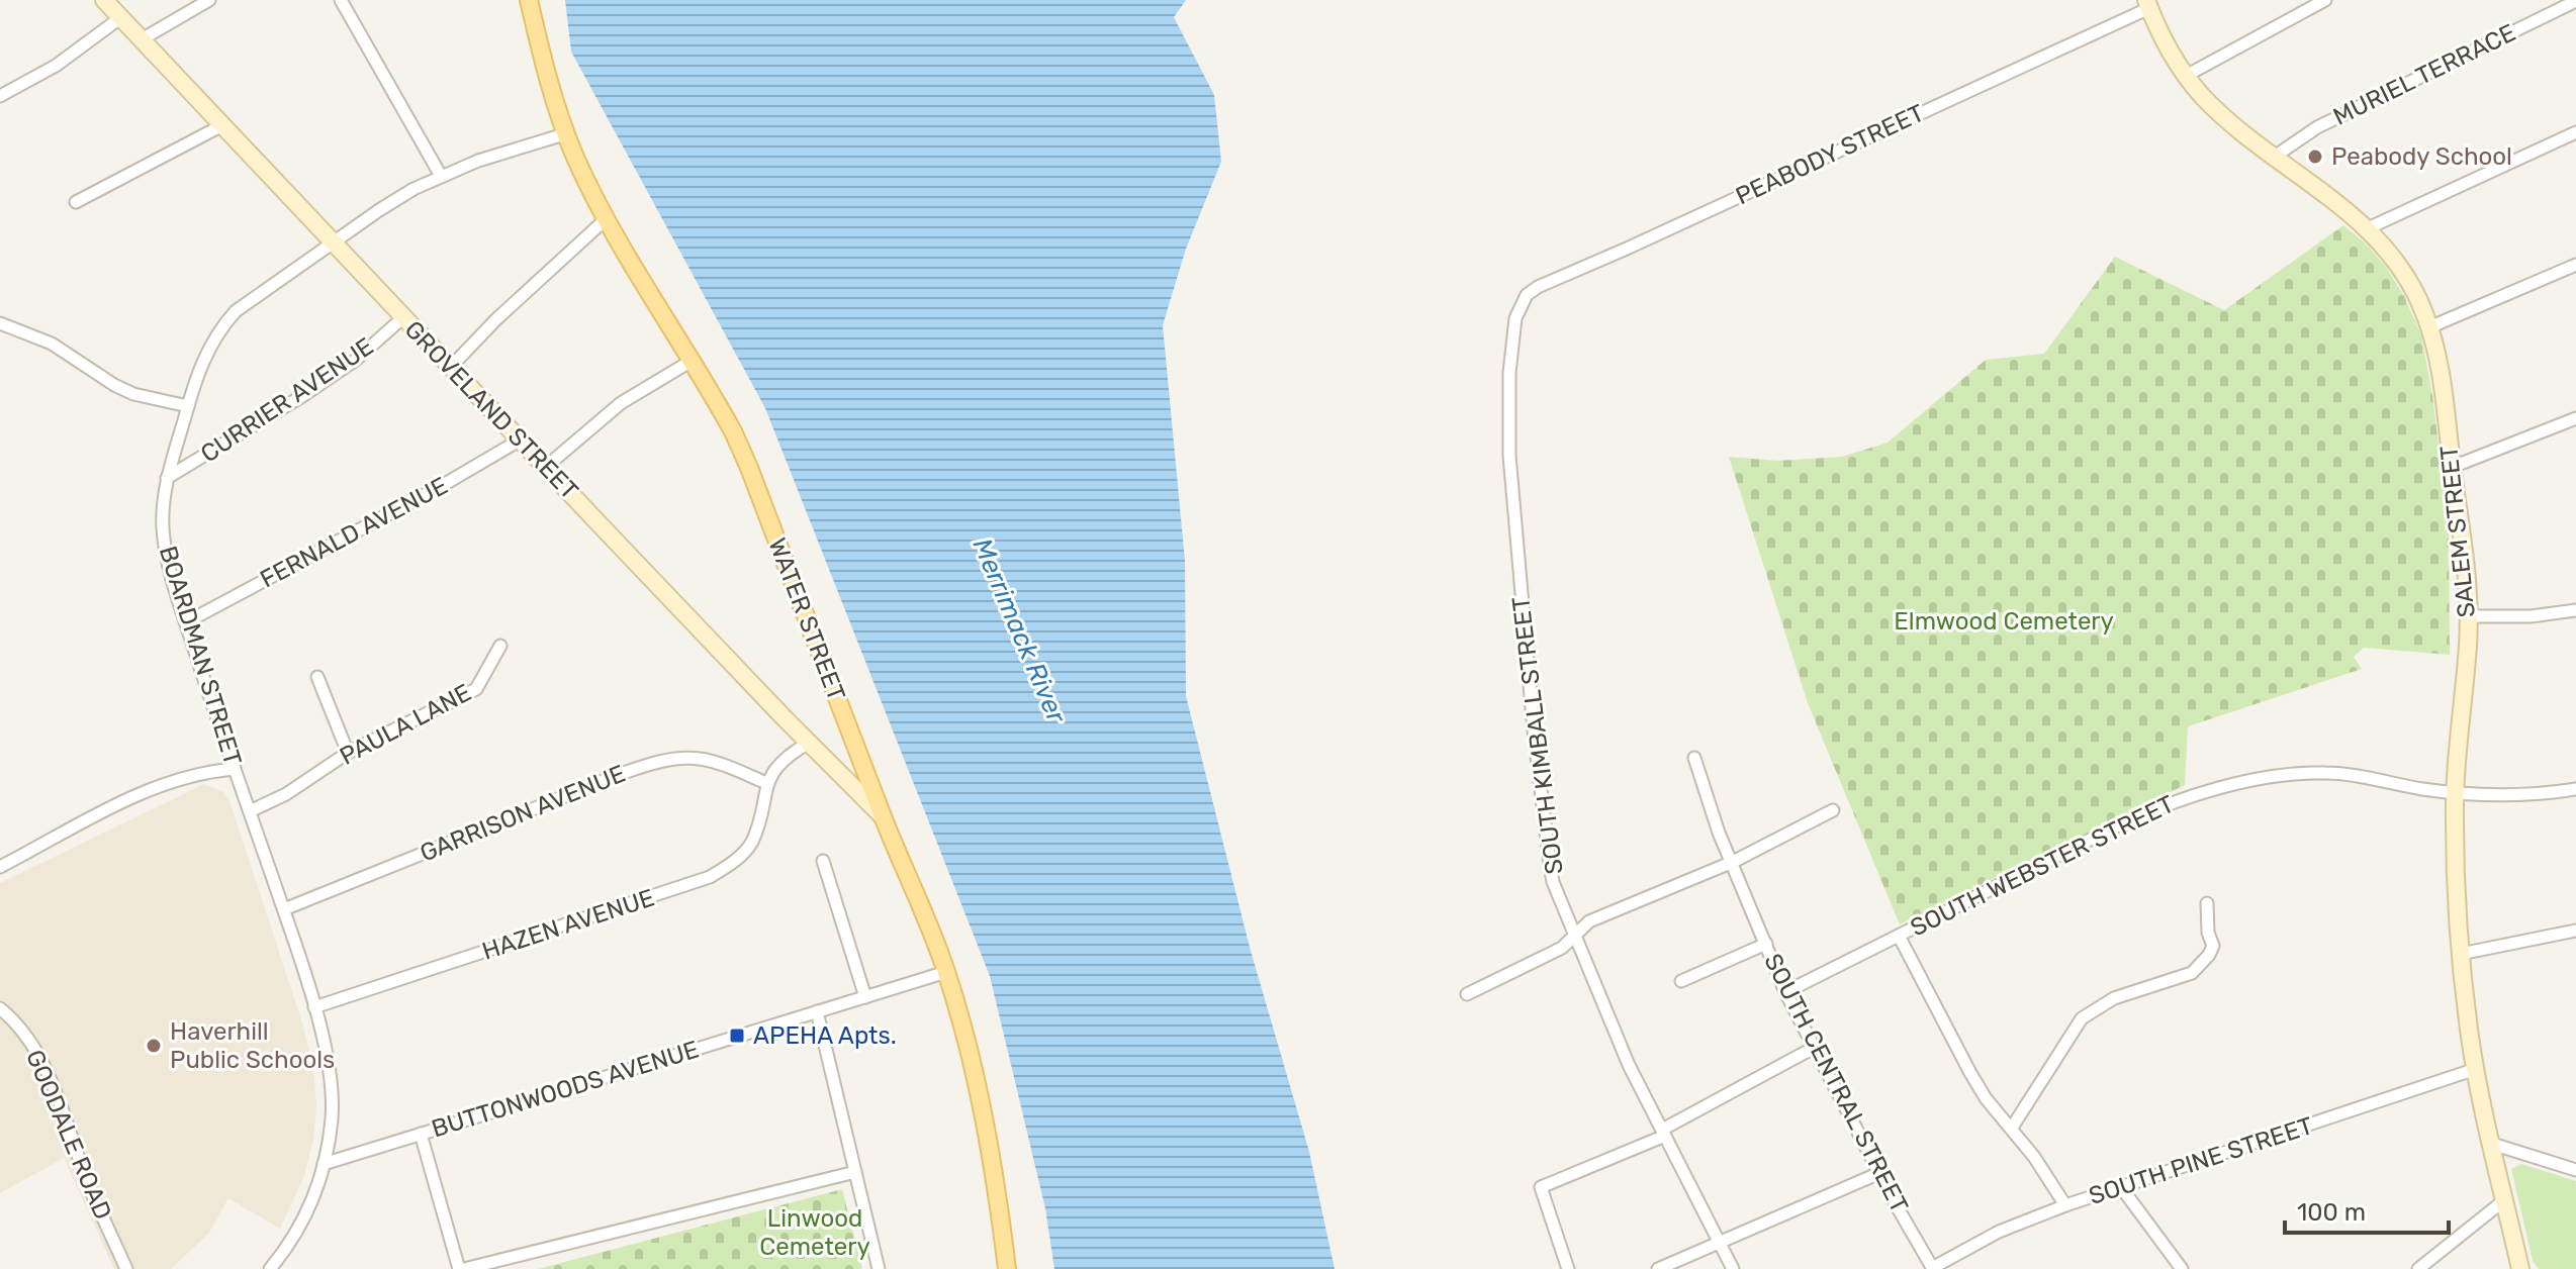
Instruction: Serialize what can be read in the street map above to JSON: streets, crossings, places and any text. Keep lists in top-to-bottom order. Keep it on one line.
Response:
{"streets":{"main road":["GROVELAND STREET","SALEM STREET","WATER STREET"],"street":["MURIEL TERRACE","PEABODY STREET","CURRIER AVENUE","FERNALD AVENUE","BOARDMAN STREET","PAULA LANE","SOUTH KIMBALL STREET","GARRISON AVENUE","SOUTH WEBSTER STREET","HAZEN AVENUE","SOUTH CENTRAL STREET","BUTTONWOODS AVENUE","GOODALE ROAD","SOUTH PINE STREET"]},"crossings":[["MURIEL TERRACE","SALEM STREET"],["PEABODY STREET","SALEM STREET"],["PEABODY STREET","SOUTH KIMBALL STREET"],["CURRIER AVENUE","GROVELAND STREET"],["CURRIER AVENUE","BOARDMAN STREET"],["GROVELAND STREET","FERNALD AVENUE"],["GROVELAND STREET","WATER STREET"],["GROVELAND STREET","BOARDMAN STREET"],["SALEM STREET","SOUTH WEBSTER STREET"],["SALEM STREET","SOUTH PINE STREET"],["FERNALD AVENUE","BOARDMAN STREET"],["WATER STREET","BOARDMAN STREET"],["WATER STREET","BUTTONWOODS AVENUE"],["BOARDMAN STREET","PAULA LANE"],["BOARDMAN STREET","GARRISON AVENUE"],["BOARDMAN STREET","HAZEN AVENUE"],["BOARDMAN STREET","BUTTONWOODS AVENUE"],["GARRISON AVENUE","HAZEN AVENUE"],["SOUTH WEBSTER STREET","SOUTH CENTRAL STREET"],["SOUTH CENTRAL STREET","SOUTH PINE STREET"]],"water":["Merrimack River"],"parks":["Elmwood Cemetery","Linwood Cemetery"],"places":{"other":["Peabody School","Haverhill Public Schools"],"transit":["APEHA Apts."]},"scale_bar":"100 m"}
